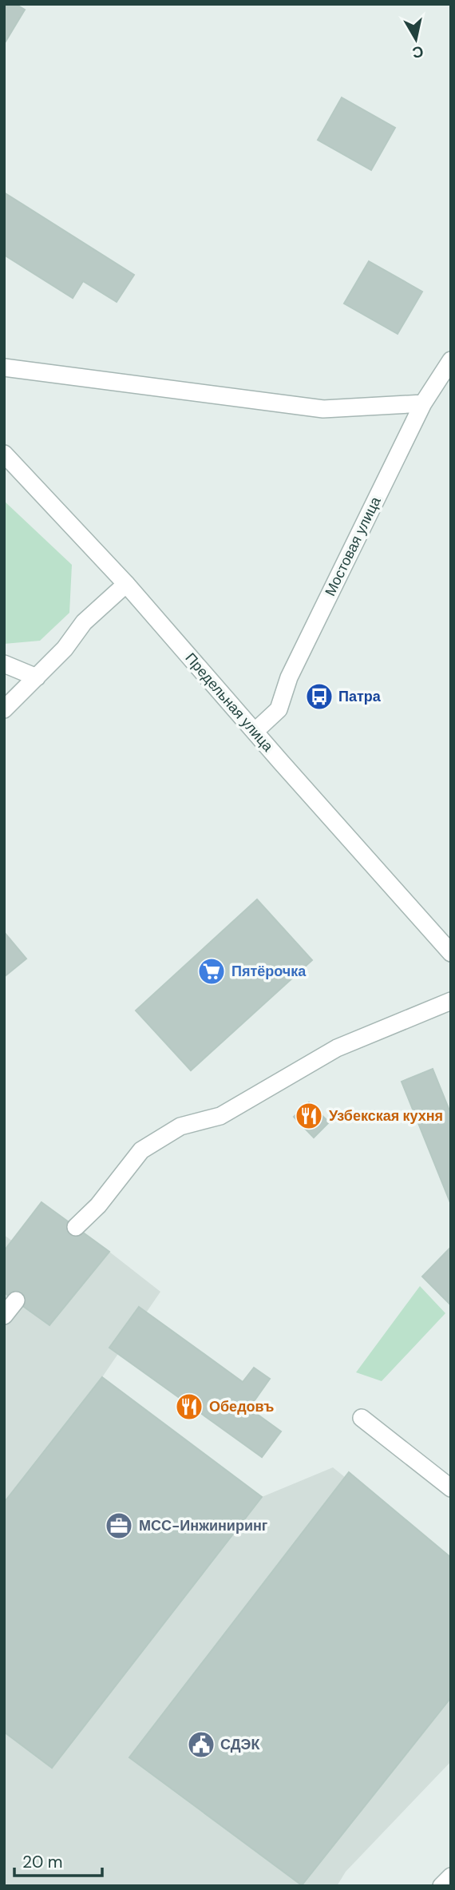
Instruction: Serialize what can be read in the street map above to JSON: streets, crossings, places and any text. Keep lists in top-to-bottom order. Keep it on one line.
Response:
{"streets":{"street":["Мостовая улица","Предельная улица"]},"crossings":[["Мостовая улица","Предельная улица"]],"places":{"bus stop":["Патра"],"supermarket":["Пятёрочка"],"restaurant":["Узбекская кухня","Обедовъ"],"office":["МСС-Инжиниринг"],"public building":["СДЭК"]},"scale_bar":"20 m","north":"bottom"}
